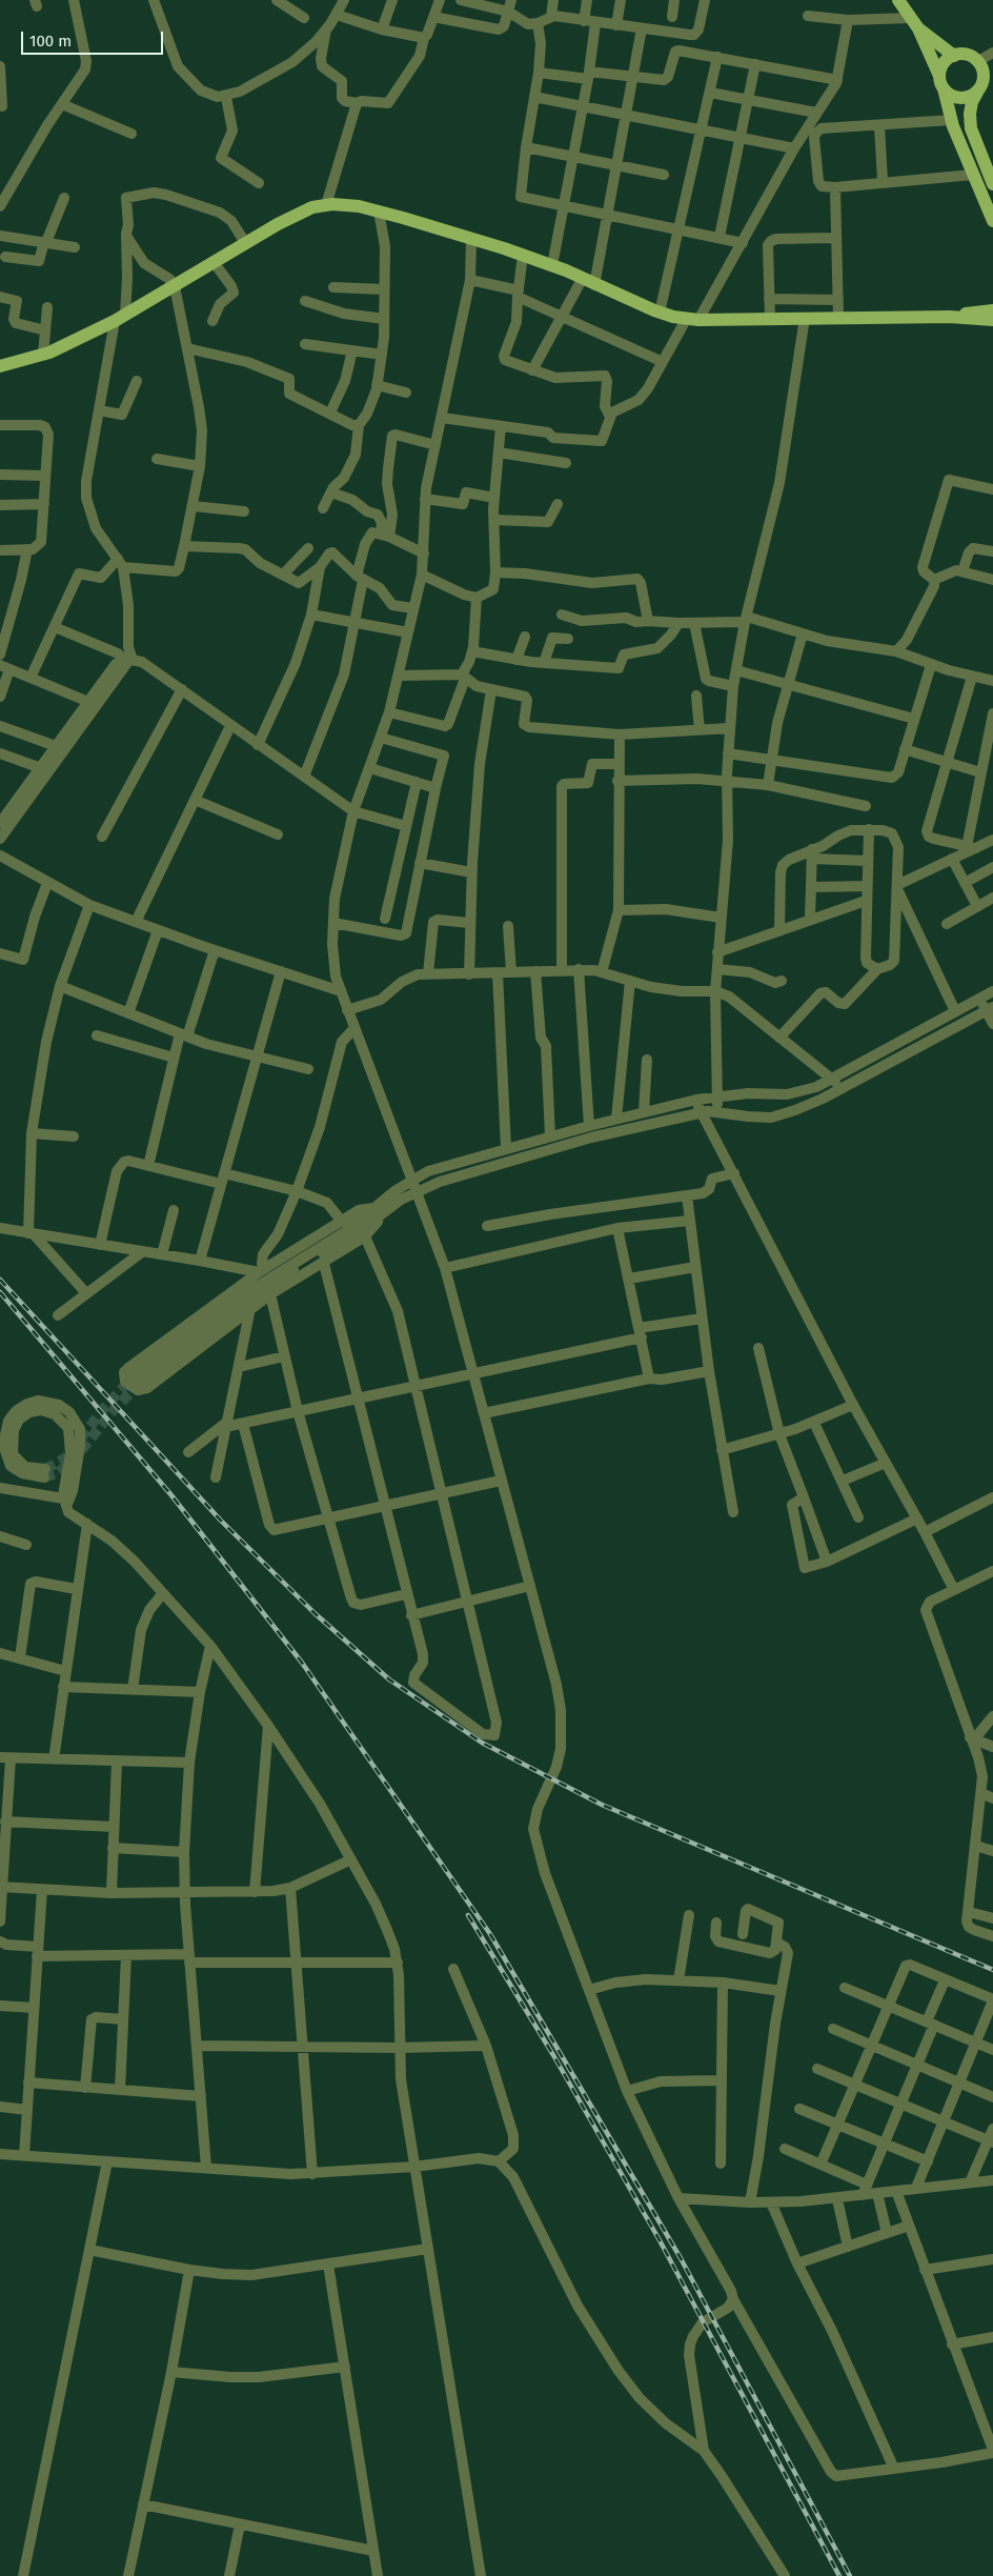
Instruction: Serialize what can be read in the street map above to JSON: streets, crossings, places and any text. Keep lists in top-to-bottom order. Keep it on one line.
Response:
{"scale_bar":"100 m"}
